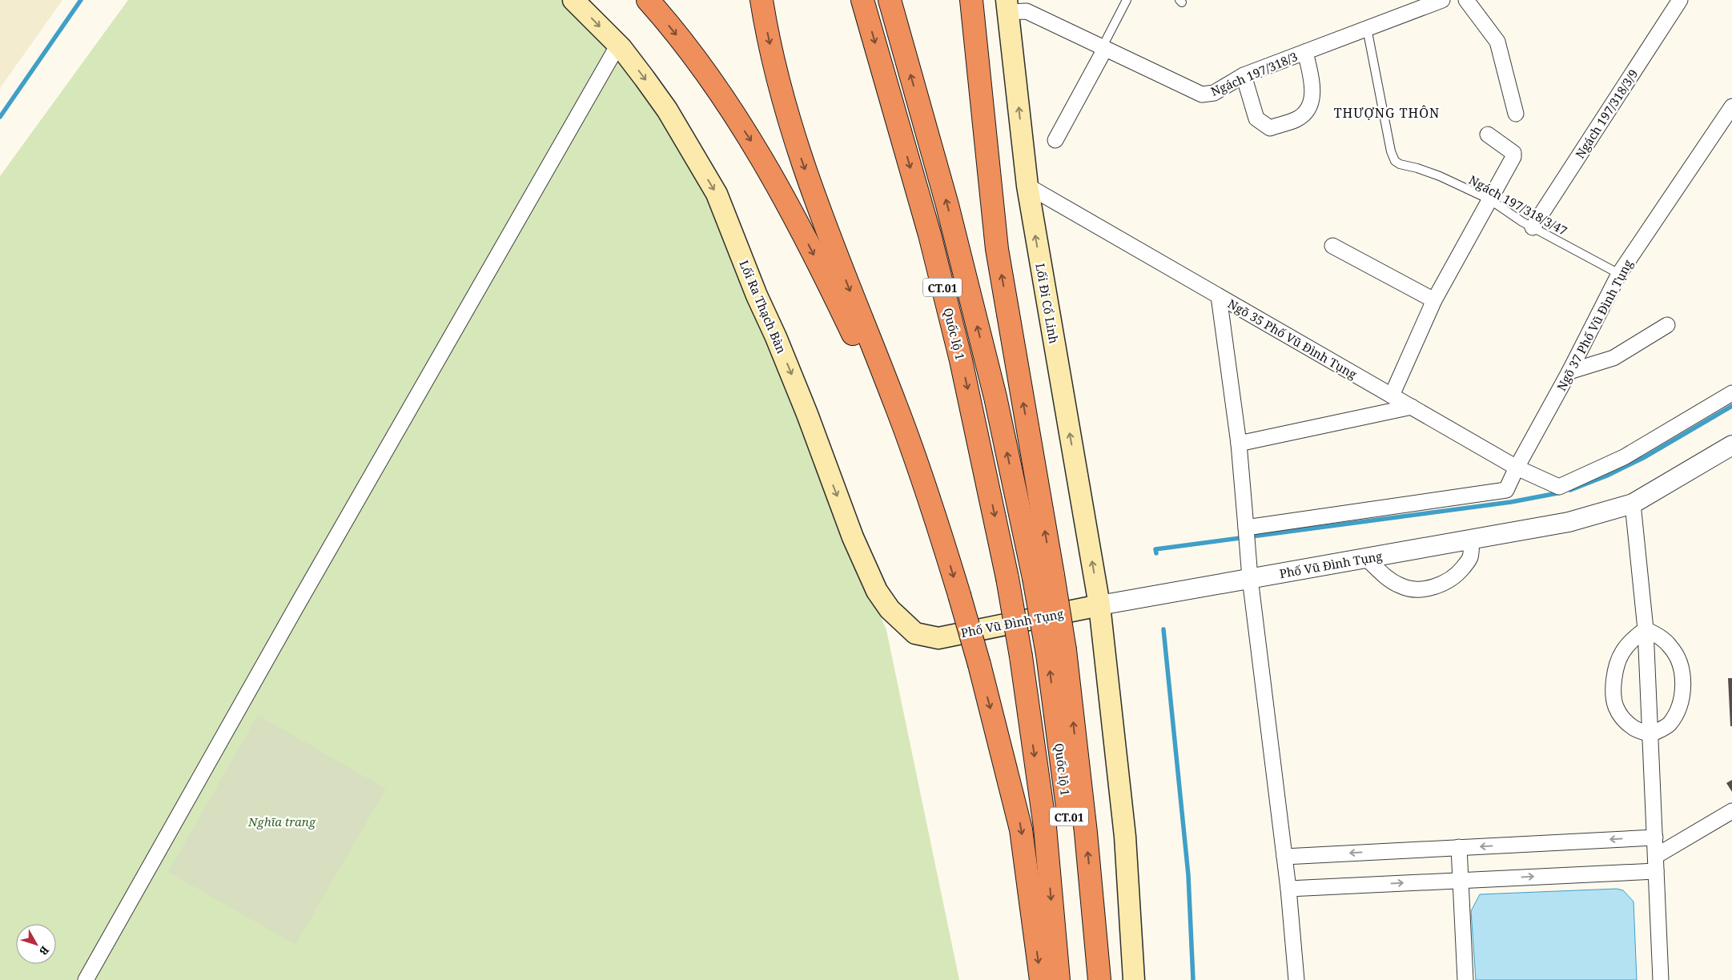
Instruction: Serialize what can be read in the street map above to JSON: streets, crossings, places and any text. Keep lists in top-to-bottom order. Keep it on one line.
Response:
{"streets":{"highway":["CT.01","Quốc lộ 1"],"main road":["Lối Đi Cổ Linh","Lối Ra Thạch Bàn","Phố Vũ Đình Tụng"],"street":["Ngách 197/318/3","Ngách 197/318/3/9","Ngõ 37 Phố Vũ Đình Tụng","Ngõ 35 Phố Vũ Đình Tụng"],"lane":["Ngách 197/318/3/47"]},"crossings":[["Ngách 197/318/3","Ngách 197/318/3/47"],["Ngách 197/318/3","Lối Đi Cổ Linh"],["Ngách 197/318/3/9","Ngách 197/318/3/47"],["Ngách 197/318/3/47","Ngõ 37 Phố Vũ Đình Tụng"],["CT.01","Quốc lộ 1"],["Lối Đi Cổ Linh","Ngõ 35 Phố Vũ Đình Tụng"],["Lối Đi Cổ Linh","Phố Vũ Đình Tụng"],["Lối Ra Thạch Bàn","Phố Vũ Đình Tụng"],["Ngõ 37 Phố Vũ Đình Tụng","Ngõ 35 Phố Vũ Đình Tụng"]],"one_way":["Lối Đi Cổ Linh","Lối Ra Thạch Bàn"],"districts":["THƯỢNG THÔN"],"parks":["Nghĩa trang"],"north":"bottom right"}
